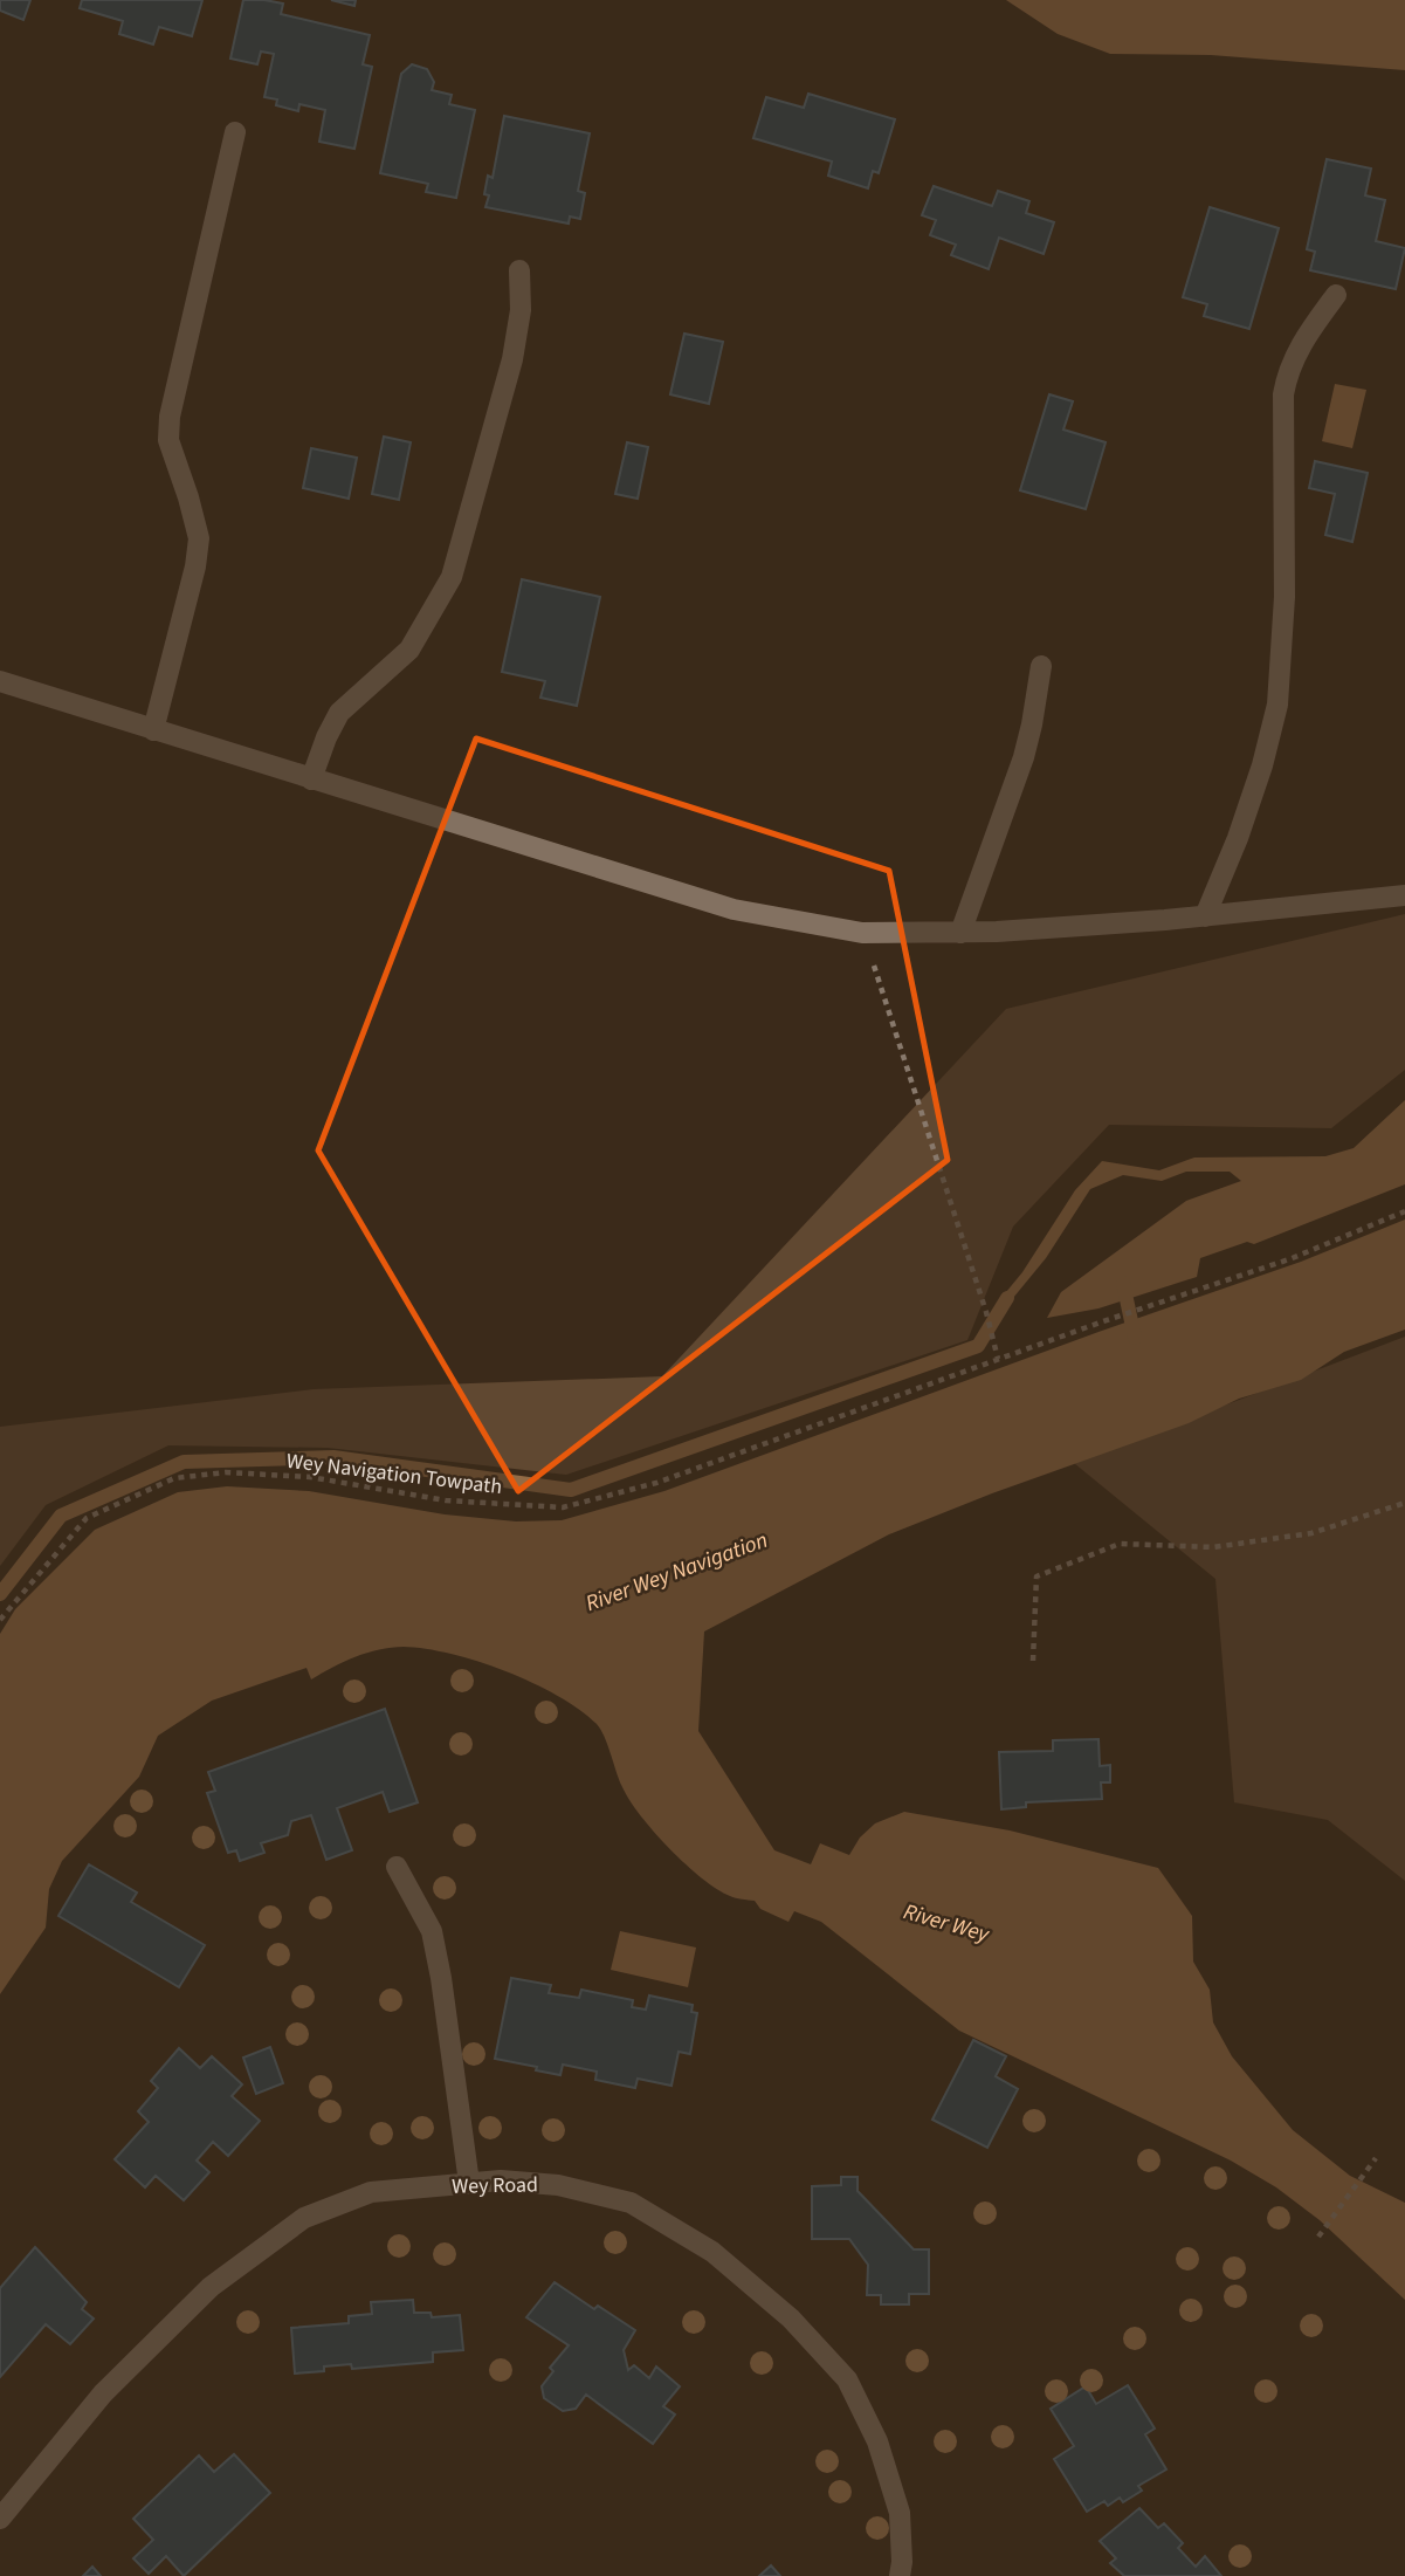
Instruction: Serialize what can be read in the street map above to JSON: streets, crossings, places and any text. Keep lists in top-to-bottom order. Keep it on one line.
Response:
{"streets":{"street":["Wey Road"],"path":["Wey Navigation Towpath"]},"water":["River Wey Navigation","River Wey"]}
